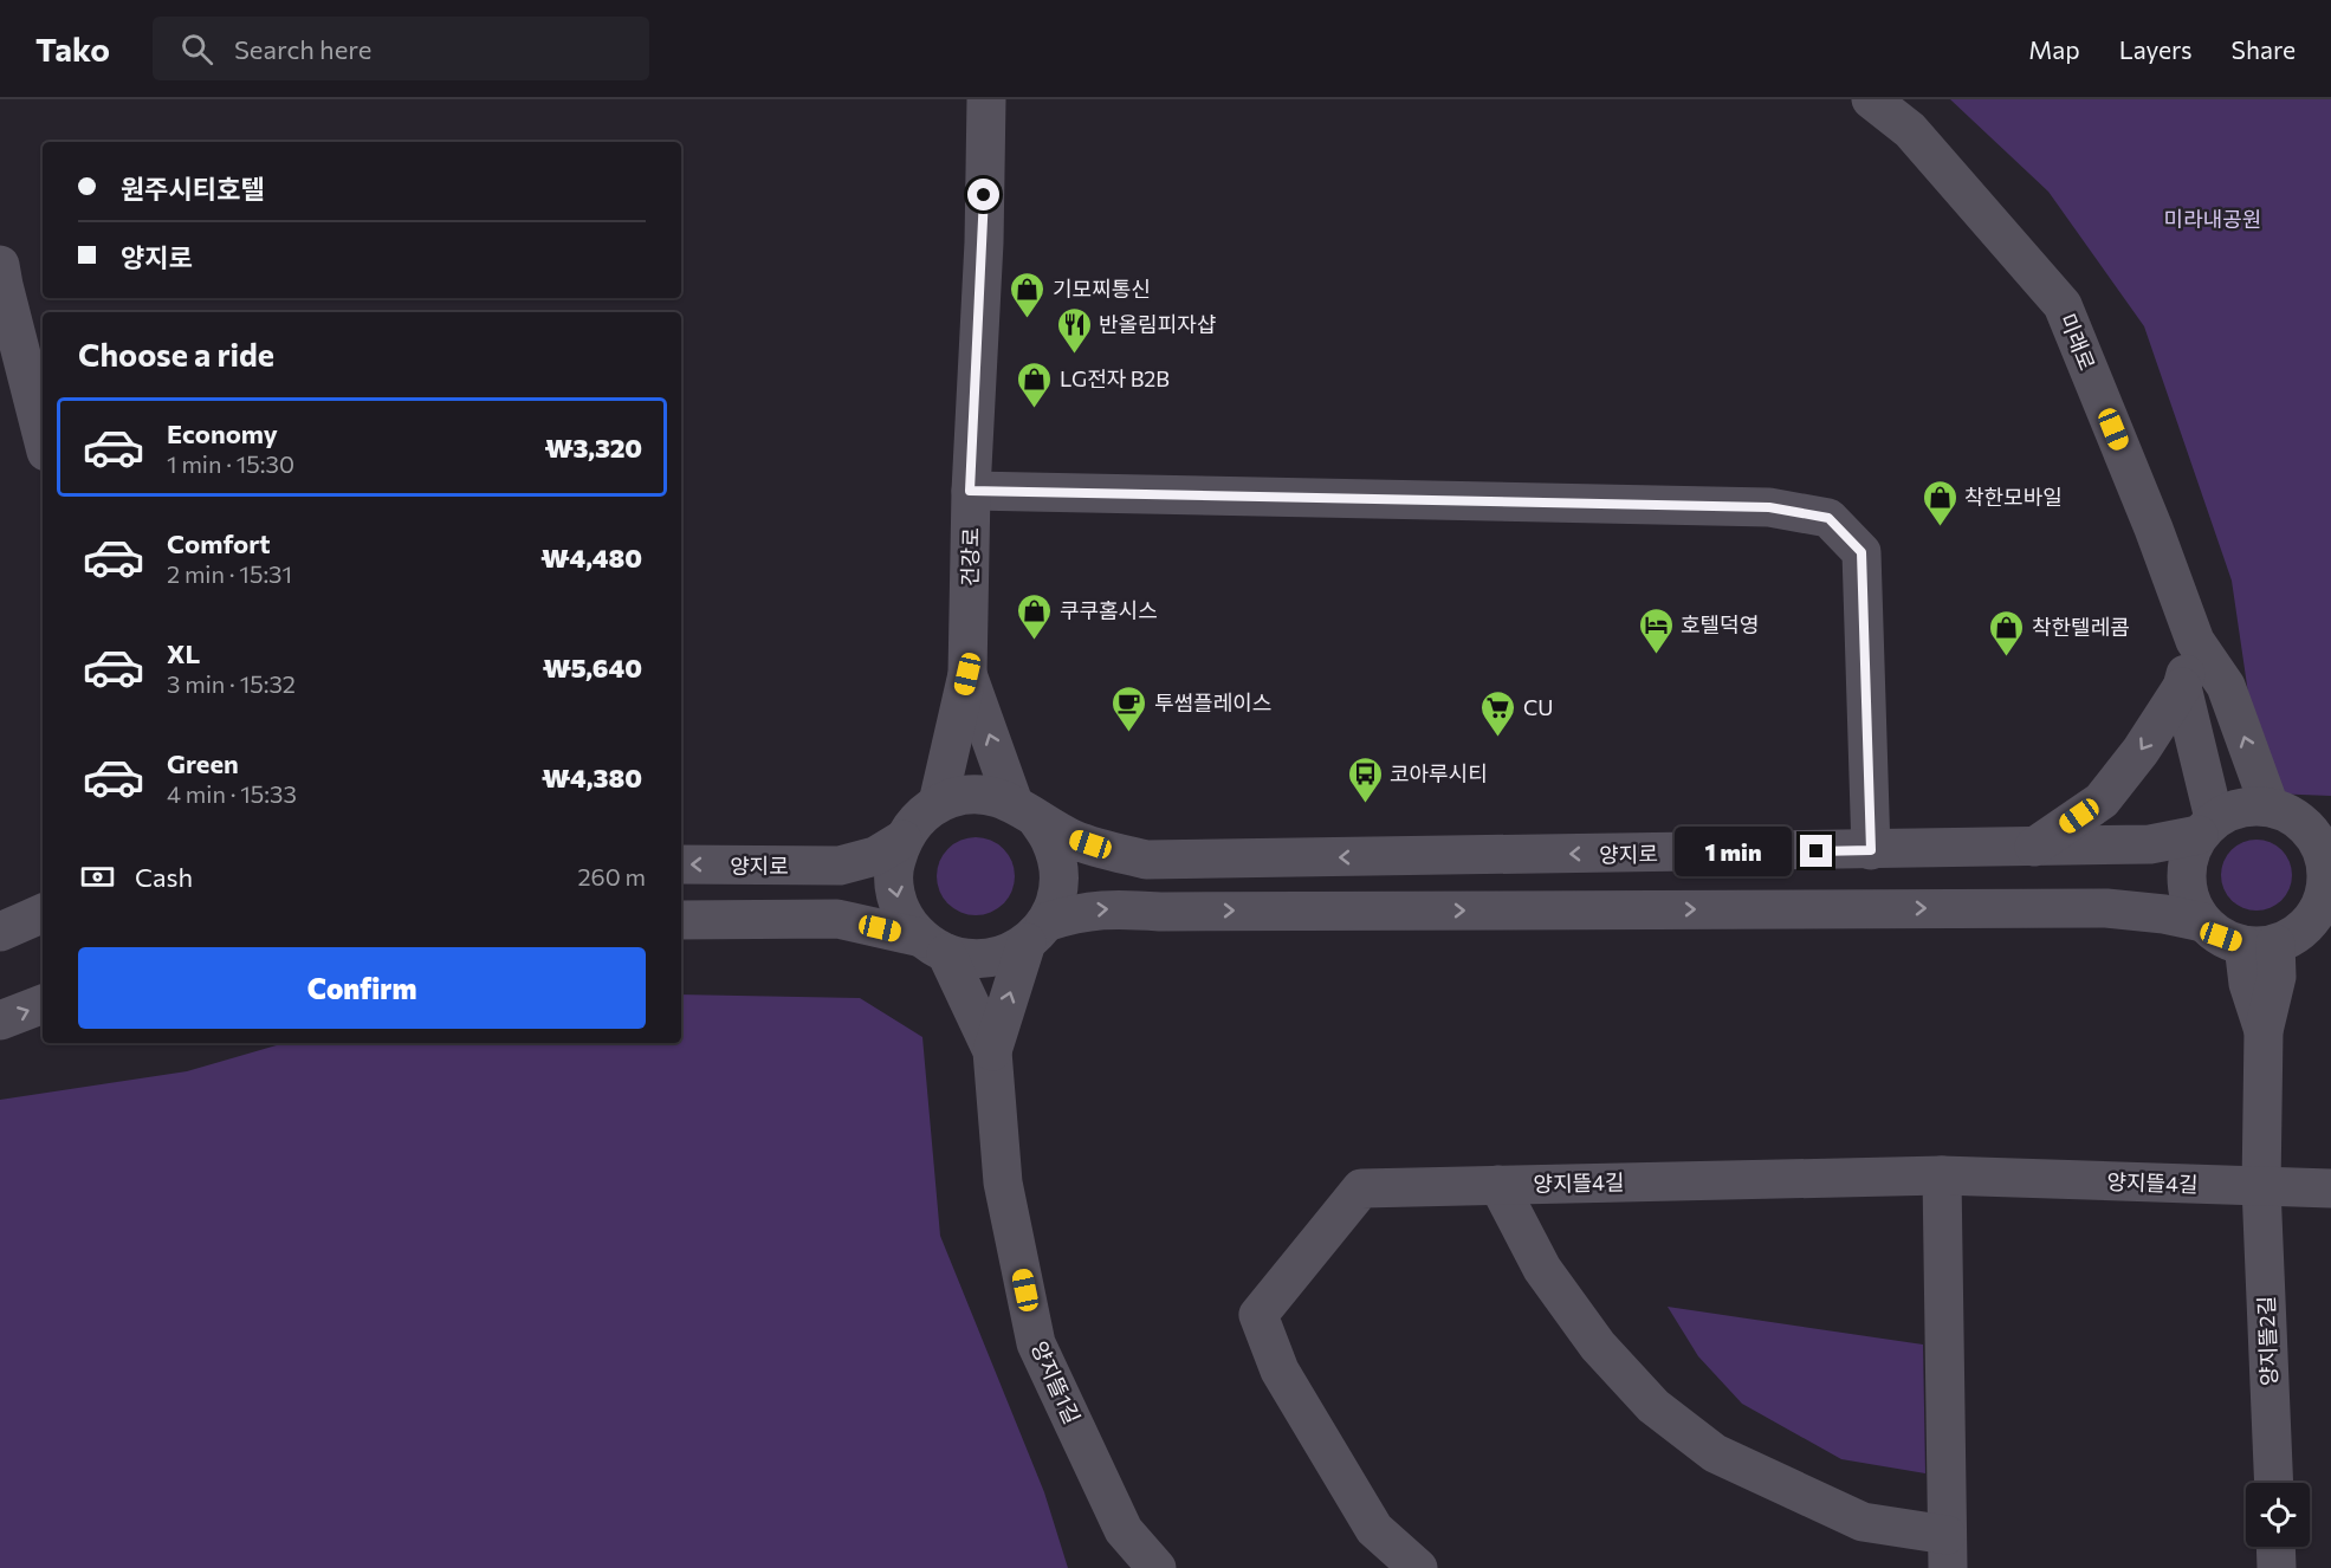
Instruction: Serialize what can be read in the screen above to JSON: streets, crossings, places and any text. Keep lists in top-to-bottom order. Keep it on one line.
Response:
{"streets":{"street":["미래로","건강로","양지로","양지뜰4길","양지뜰2길","양지뜰1길"]},"crossings":[["미래로","양지로"],["미래로","양지뜰2길"],["양지로","양지뜰2길"],["양지뜰4길","양지뜰2길"]],"parks":["미라내공원"],"places":{"shop":["기모찌통신","LG전자 B2B","착한모바일","쿠쿠홈시스","착한텔레콤"],"restaurant":["반올림피자샵"],"hotel":["호텔덕영"],"cafe":["투썸플레이스"],"supermarket":["CU"],"bus stop":["코아루시티"]},"page":{"header":"Tako","search":"Search here","nav":["Map","Layers","Share"],"banner":["원주시티호텔","양지로"],"heading":"Choose a ride","list":[{"name":"Economy","note":"1 min · 15:30","value":"₩3,320"},{"name":"Comfort","note":"2 min · 15:31","value":"₩4,480"},{"name":"XL","note":"3 min · 15:32","value":"₩5,640"},{"name":"Green","note":"4 min · 15:33","value":"₩4,380"}],"bubble":"1 min","pay":["Cash","260 m"],"buttons":"Confirm"}}
